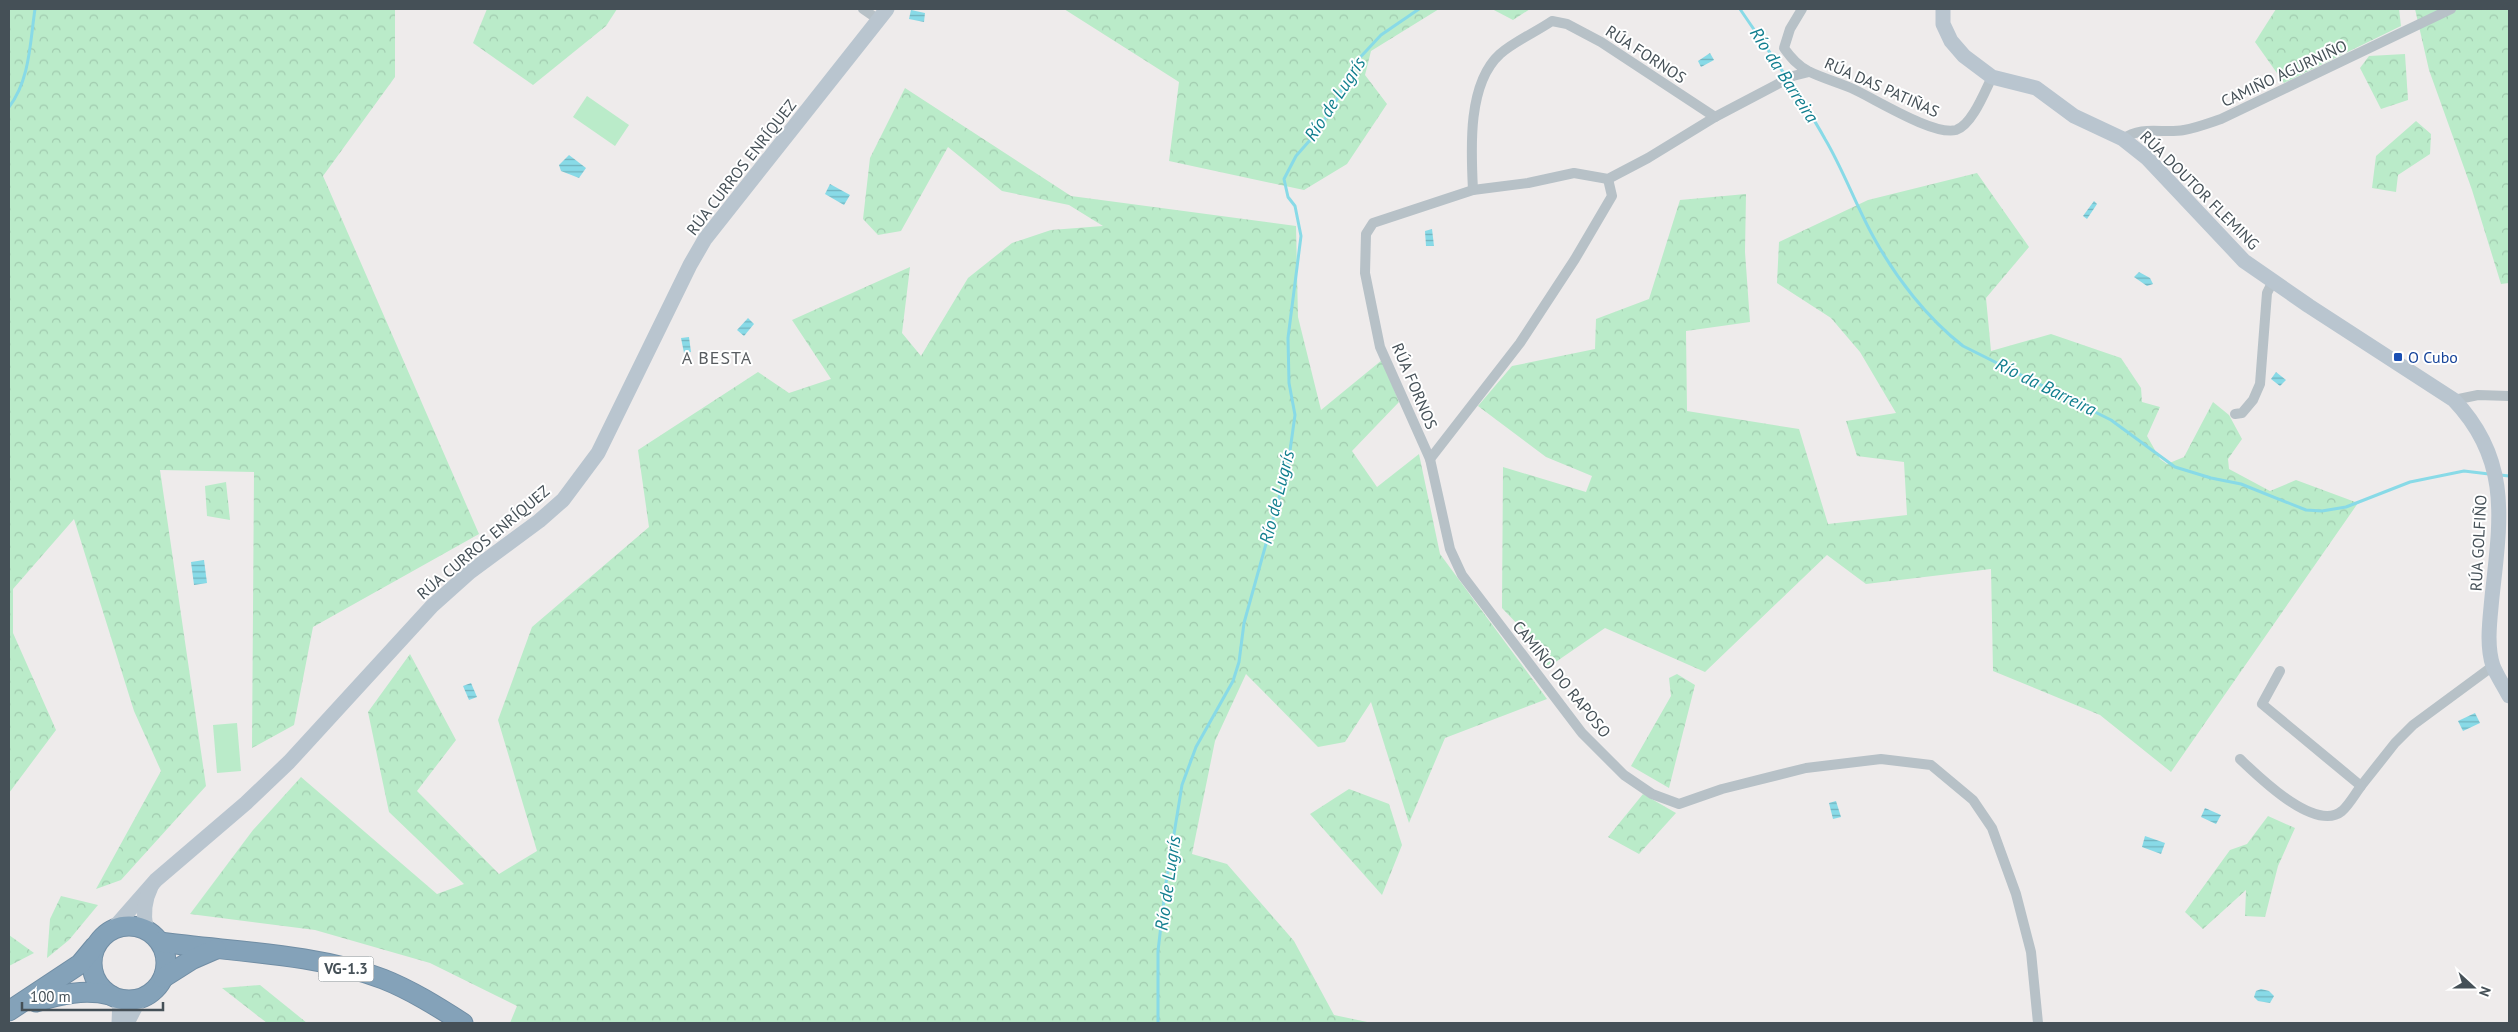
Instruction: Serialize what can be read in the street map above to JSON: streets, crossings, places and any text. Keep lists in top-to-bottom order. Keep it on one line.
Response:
{"streets":{"highway":["VG-1.3"],"street":["RÚA FORNOS","CAMIÑO AGURNIÑO","RÚA DAS PATIÑAS","RÚA CURROS ENRÍQUEZ","RÚA DOUTOR FLEMING","RÚA GOLFIÑO","CAMIÑO DO RAPOSO"]},"crossings":[["RÚA FORNOS","CAMIÑO DO RAPOSO"],["CAMIÑO AGURNIÑO","RÚA DOUTOR FLEMING"],["RÚA DAS PATIÑAS","RÚA DOUTOR FLEMING"],["RÚA CURROS ENRÍQUEZ","VG-1.3"],["RÚA DOUTOR FLEMING","RÚA GOLFIÑO"]],"districts":["A BESTA"],"water":["Río da Barreira","Río de Lugrís"],"places":{"transit":["O Cubo"]},"scale_bar":"100 m","north":"right"}
